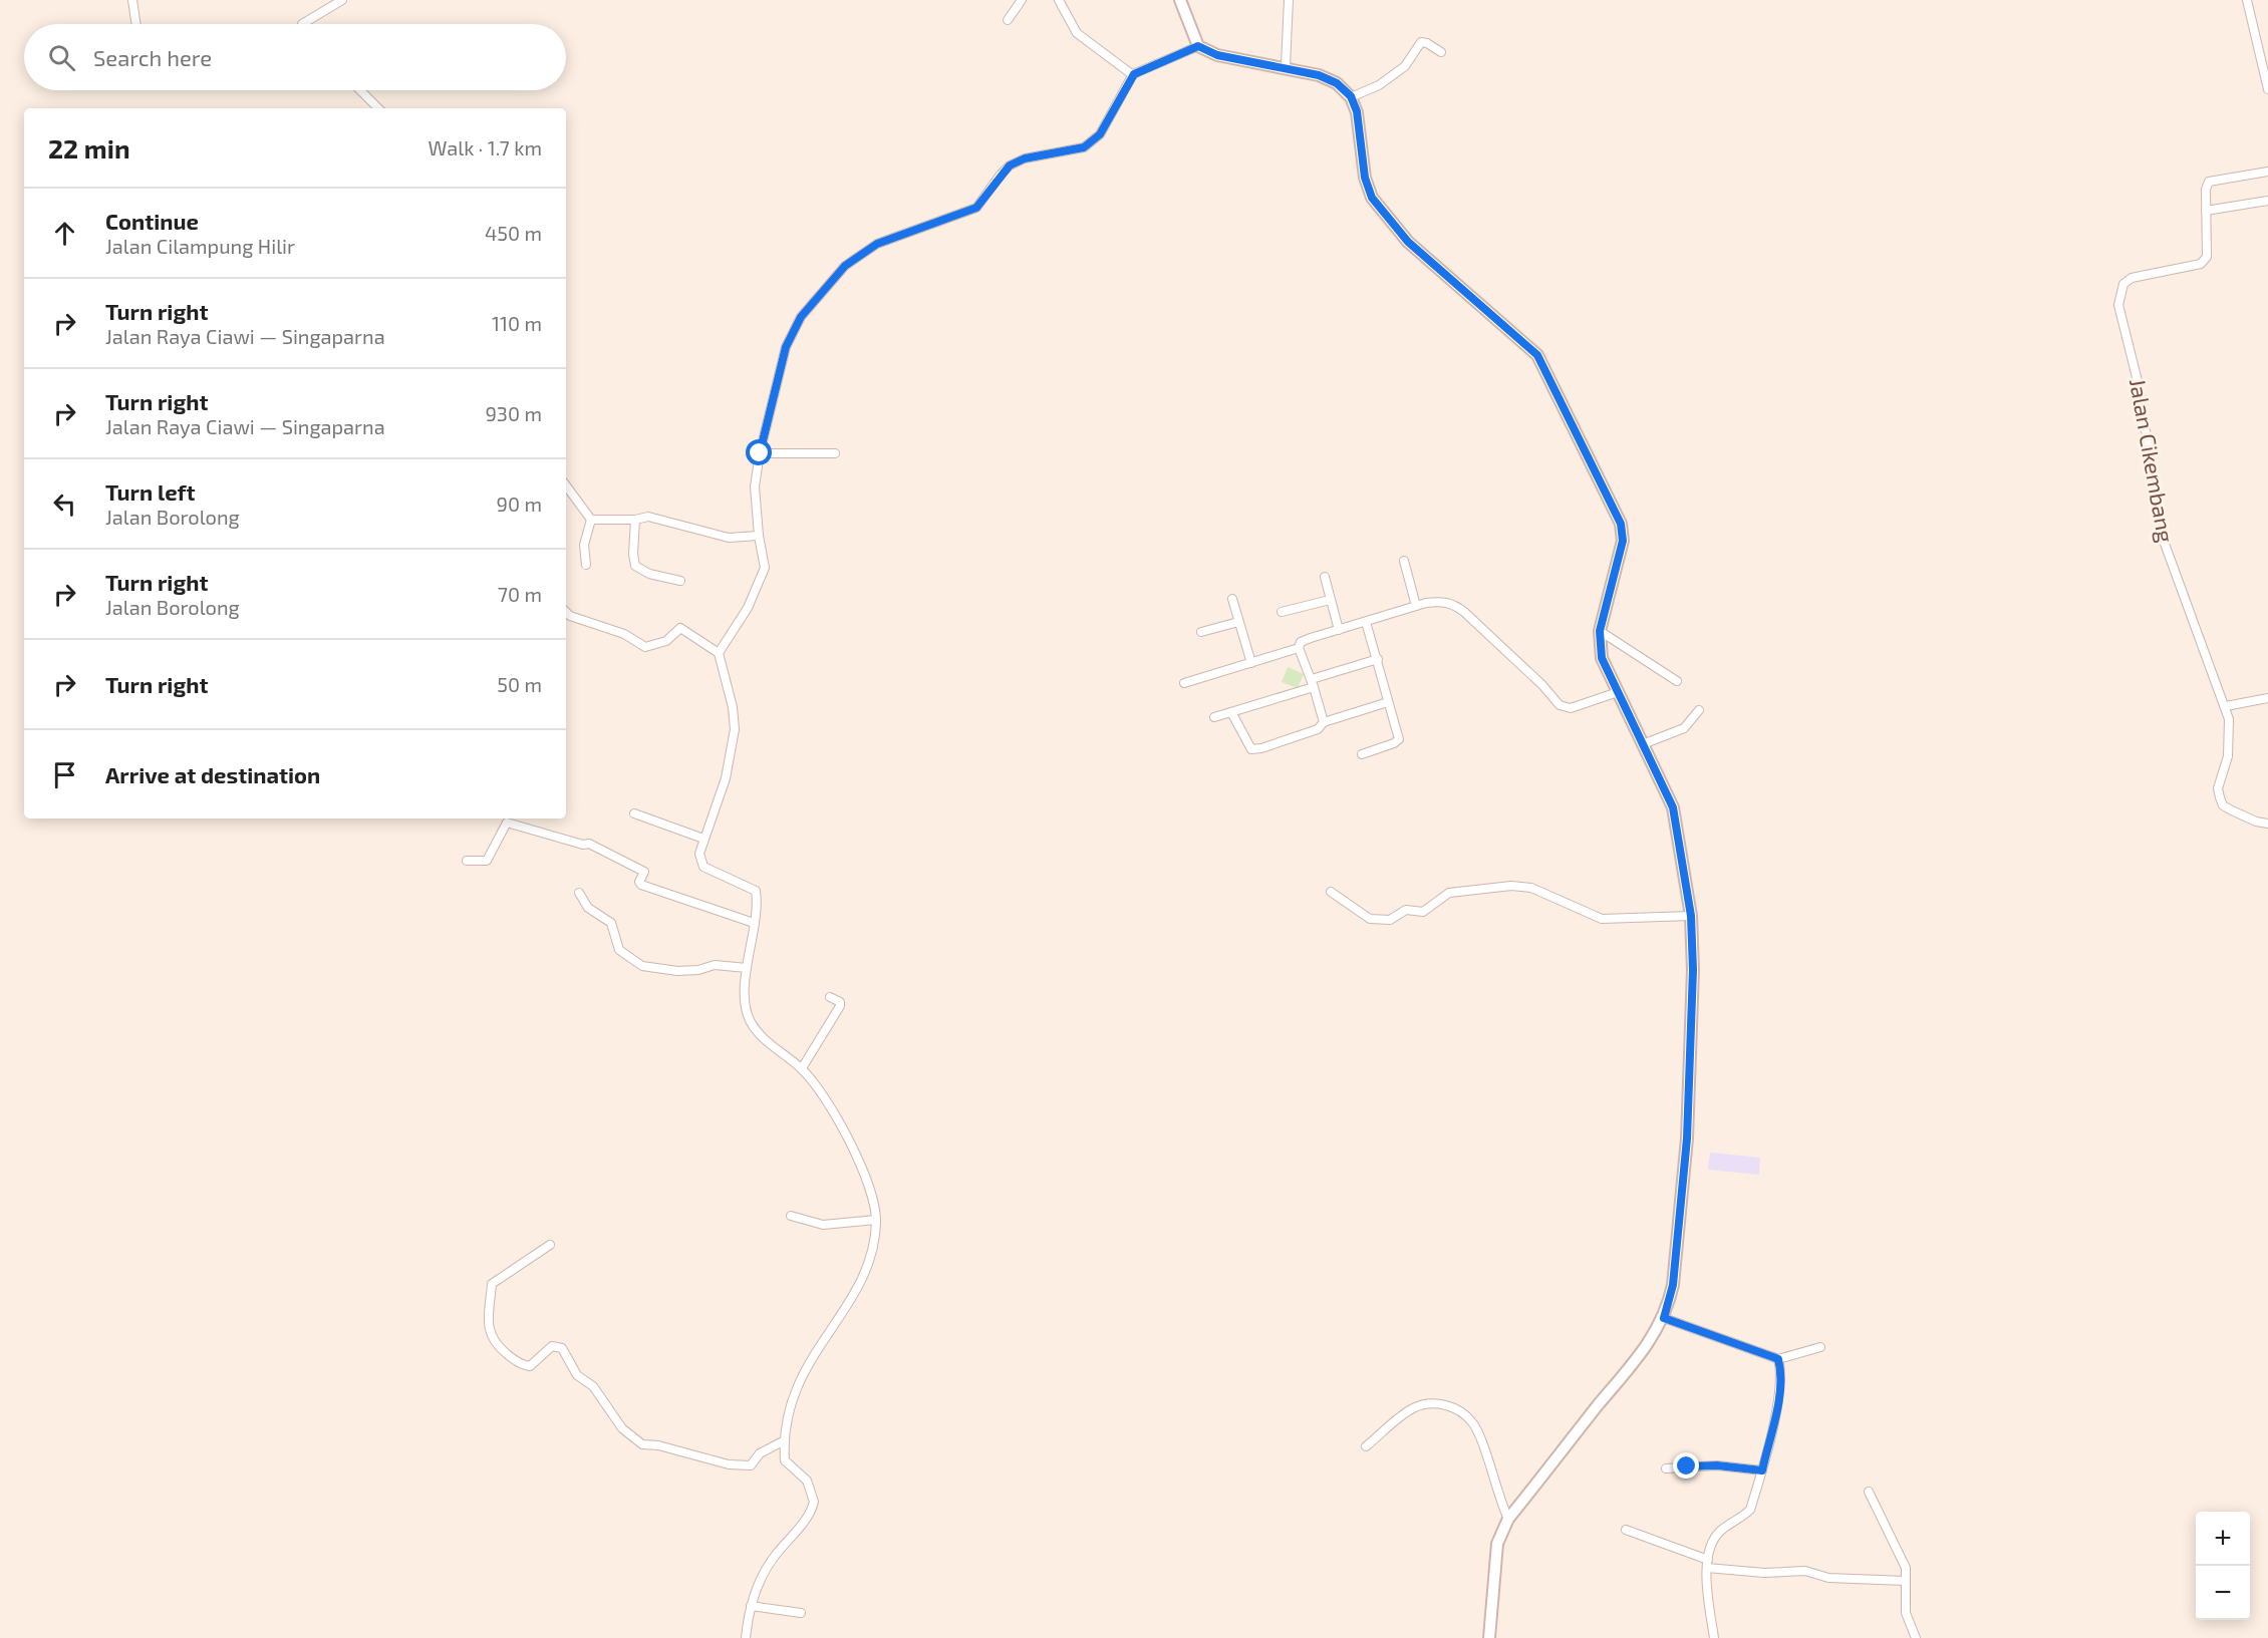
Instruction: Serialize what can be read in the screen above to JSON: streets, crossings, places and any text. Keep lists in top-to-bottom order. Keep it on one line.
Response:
{"streets":{"street":["Jalan Cikembang"]},"page":{"search":"Search here","heading":["22 min","Walk · 1.7 km"],"list":[["Continue","Jalan Cilampung Hilir","450 m"],["Turn right","Jalan Raya Ciawi — Singaparna","110 m"],["Turn right","Jalan Raya Ciawi — Singaparna","930 m"],["Turn left","Jalan Borolong","90 m"],["Turn right","Jalan Borolong","70 m"],["Turn right","50 m"],"Arrive at destination"],"map_buttons":["+","−"]}}
